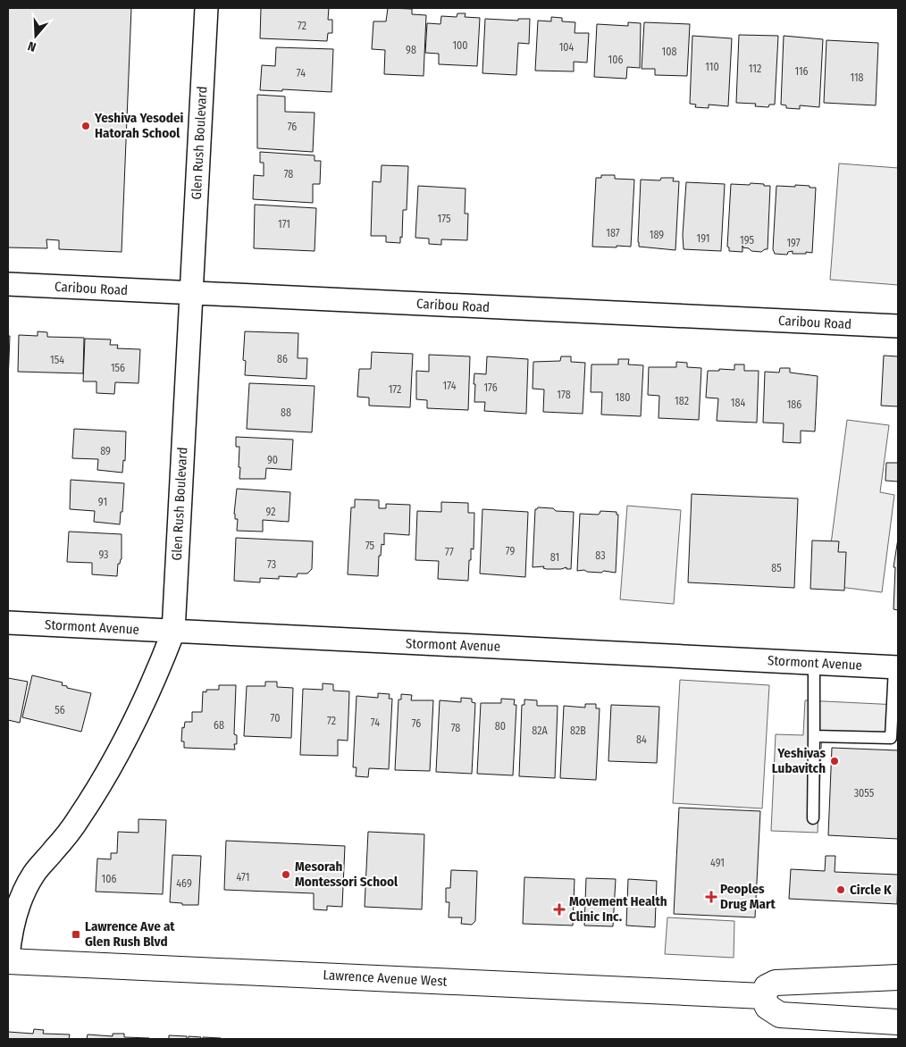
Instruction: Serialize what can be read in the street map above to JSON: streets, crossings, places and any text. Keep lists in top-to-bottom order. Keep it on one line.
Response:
{"streets":{"main road":["Lawrence Avenue West"],"street":["Glen Rush Boulevard","Caribou Road","Stormont Avenue"]},"crossings":[["Glen Rush Boulevard","Caribou Road"],["Glen Rush Boulevard","Stormont Avenue"]],"places":{"other":["Yeshiva Yesodei Hatorah School","Yeshivas Lubavitch","Mesorah Montessori School","Circle K"],"health":["Peoples Drug Mart","Movement Health Clinic Inc."],"transit":["Lawrence Ave at Glen Rush Blvd"]},"house_numbers":["72","100","104","98","108","106","110","112","116","74","118","76","78","175","171","187","189","191","195","197","86","154","156","174","176","172","178","180","182","184","186","88","89","90","91","92","75","79","77","93","83","81","73","85","56","70","72","74","76","68","80","78","82A","82B","84","3055","491","471","106","469"],"north":"bottom"}
